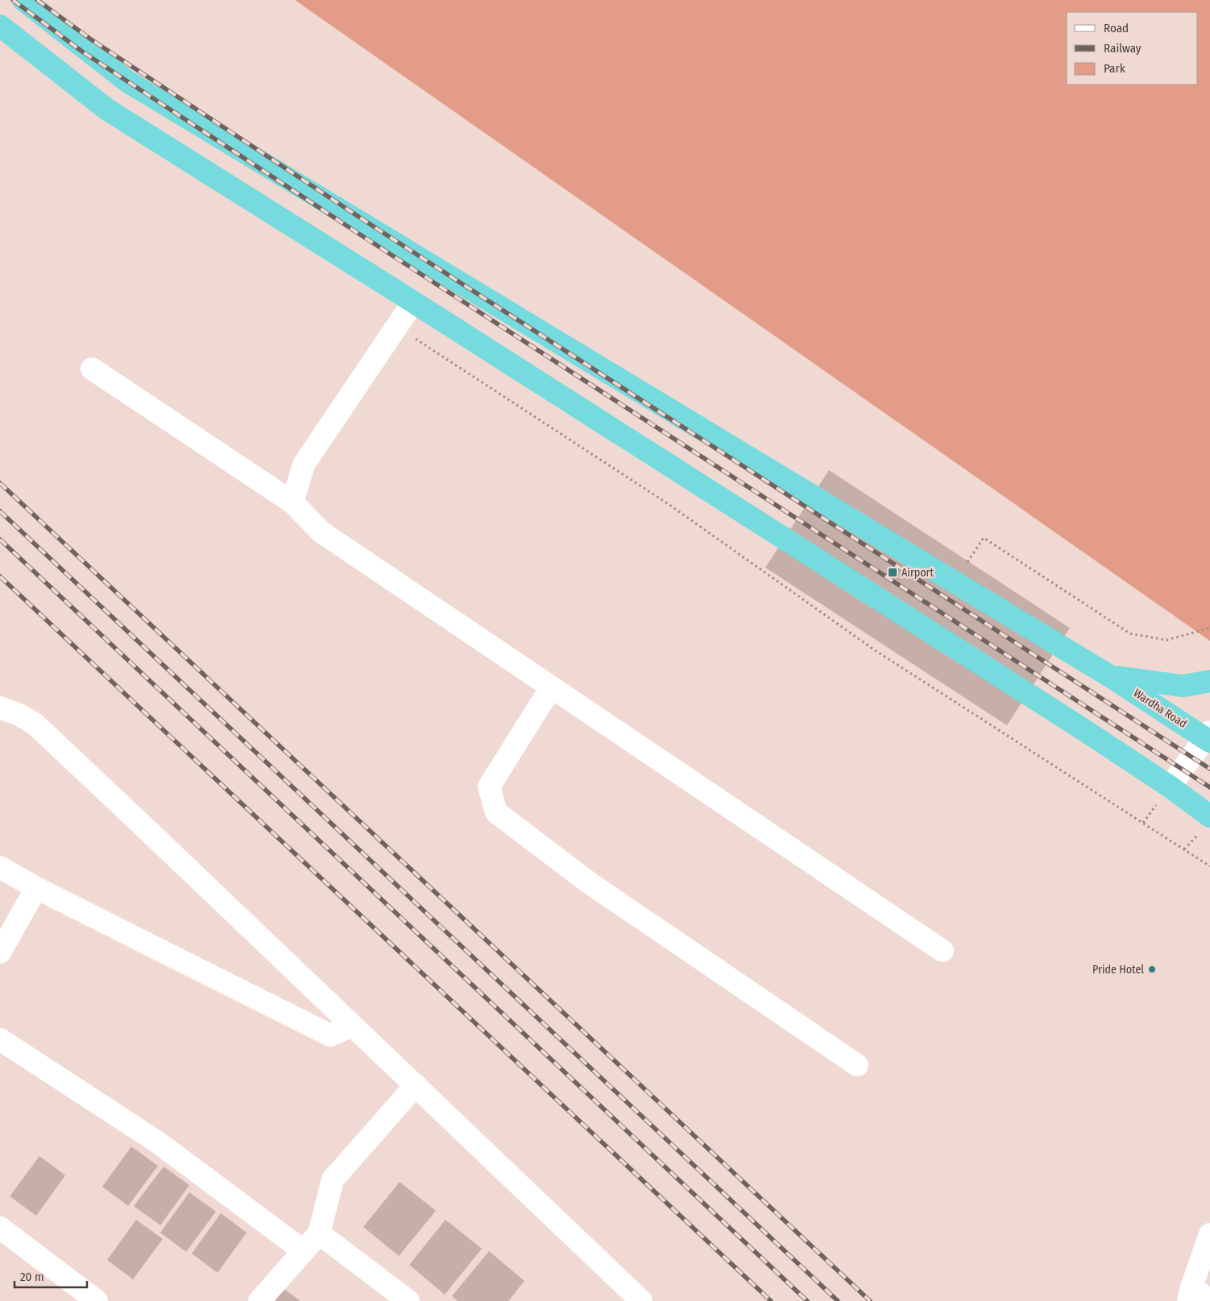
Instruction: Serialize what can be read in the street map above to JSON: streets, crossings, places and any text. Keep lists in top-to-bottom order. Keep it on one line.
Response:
{"streets":{"highway":["Wardha Road"]},"places":{"transit":["Airport"],"other":["Pride Hotel"]},"legend":["Road","Railway","Park"],"scale_bar":"20 m"}
